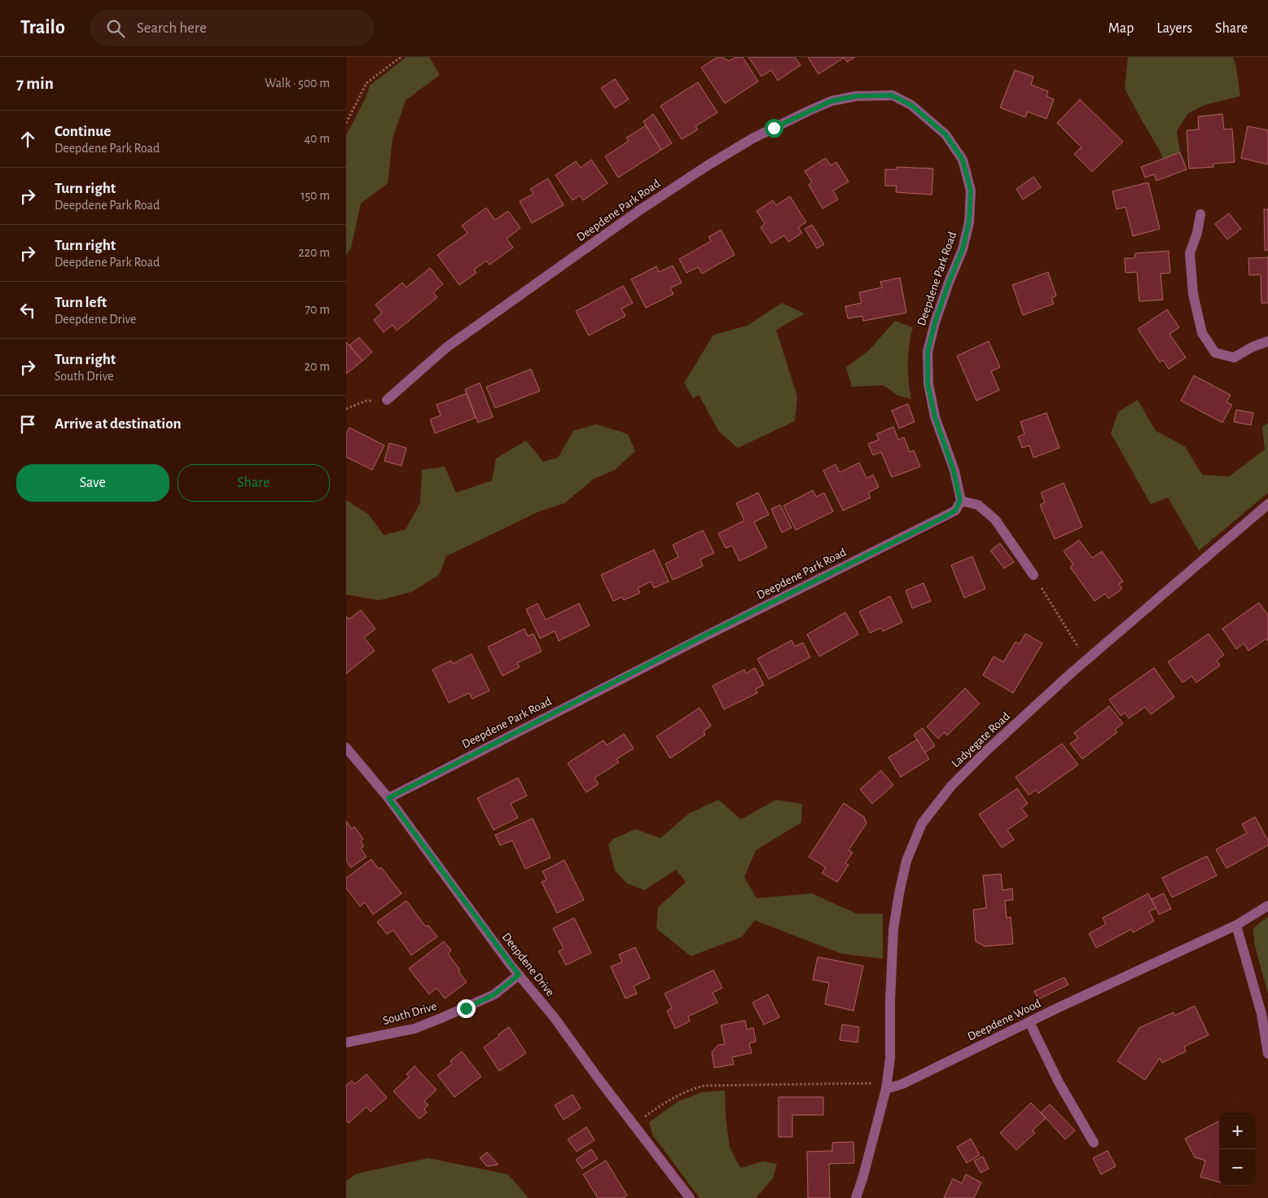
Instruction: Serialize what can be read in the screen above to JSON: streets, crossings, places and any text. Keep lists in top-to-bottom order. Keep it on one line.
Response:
{"streets":{"street":["Deepdene Park Road","Ladyegate Road","Deepdene Drive","South Drive","Deepdene Wood"]},"crossings":[["Deepdene Park Road","Deepdene Drive"],["Ladyegate Road","Deepdene Wood"],["Deepdene Drive","South Drive"]],"page":{"header":"Trailo","search":"Search here","nav":["Map","Layers","Share"],"heading":["7 min","Walk · 500 m"],"list":[["Continue","Deepdene Park Road","40 m"],["Turn right","Deepdene Park Road","150 m"],["Turn right","Deepdene Park Road","220 m"],["Turn left","Deepdene Drive","70 m"],["Turn right","South Drive","20 m"],"Arrive at destination"],"buttons":["Save","Share"],"map_buttons":["+","−"]}}
